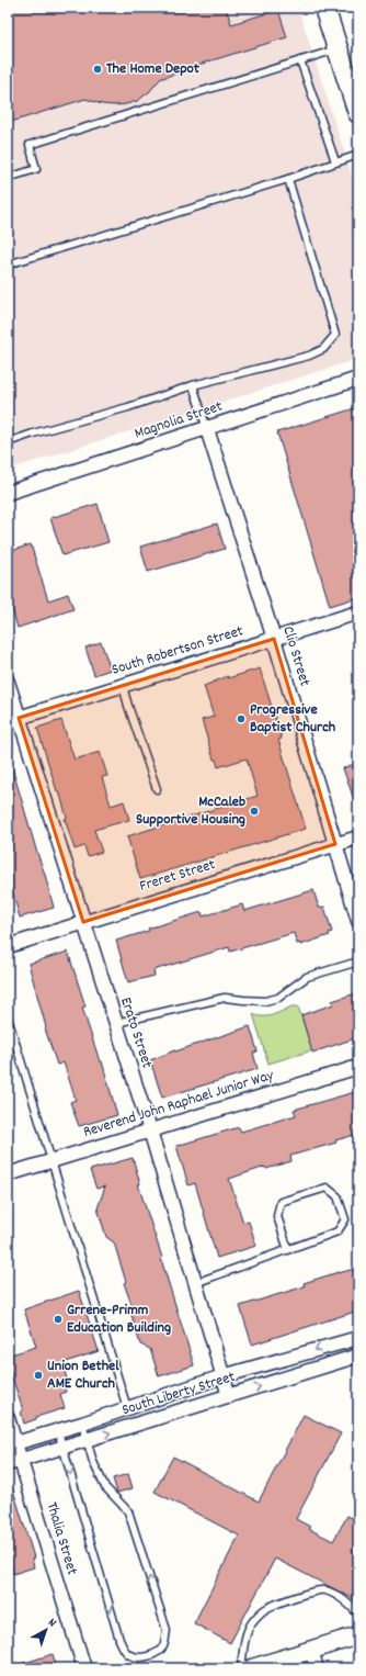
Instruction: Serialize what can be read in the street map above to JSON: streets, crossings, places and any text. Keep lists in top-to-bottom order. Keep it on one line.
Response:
{"streets":{"street":["Magnolia Street","South Robertson Street","Clio Street","Freret Street","Erato Street","Reverend John Raphael Junior Way","South Liberty Street","Thalia Street"]},"crossings":[["Magnolia Street","Clio Street"],["South Robertson Street","Clio Street"],["South Robertson Street","Erato Street"],["Clio Street","Freret Street"],["Freret Street","Erato Street"],["Erato Street","Reverend John Raphael Junior Way"],["Erato Street","South Liberty Street"],["South Liberty Street","Thalia Street"]],"places":["The Home Depot","Progressive Baptist Church","McCaleb Supportive Housing","Grrene-Primm Education Building","Union Bethel AME Church"],"north":"top right"}
